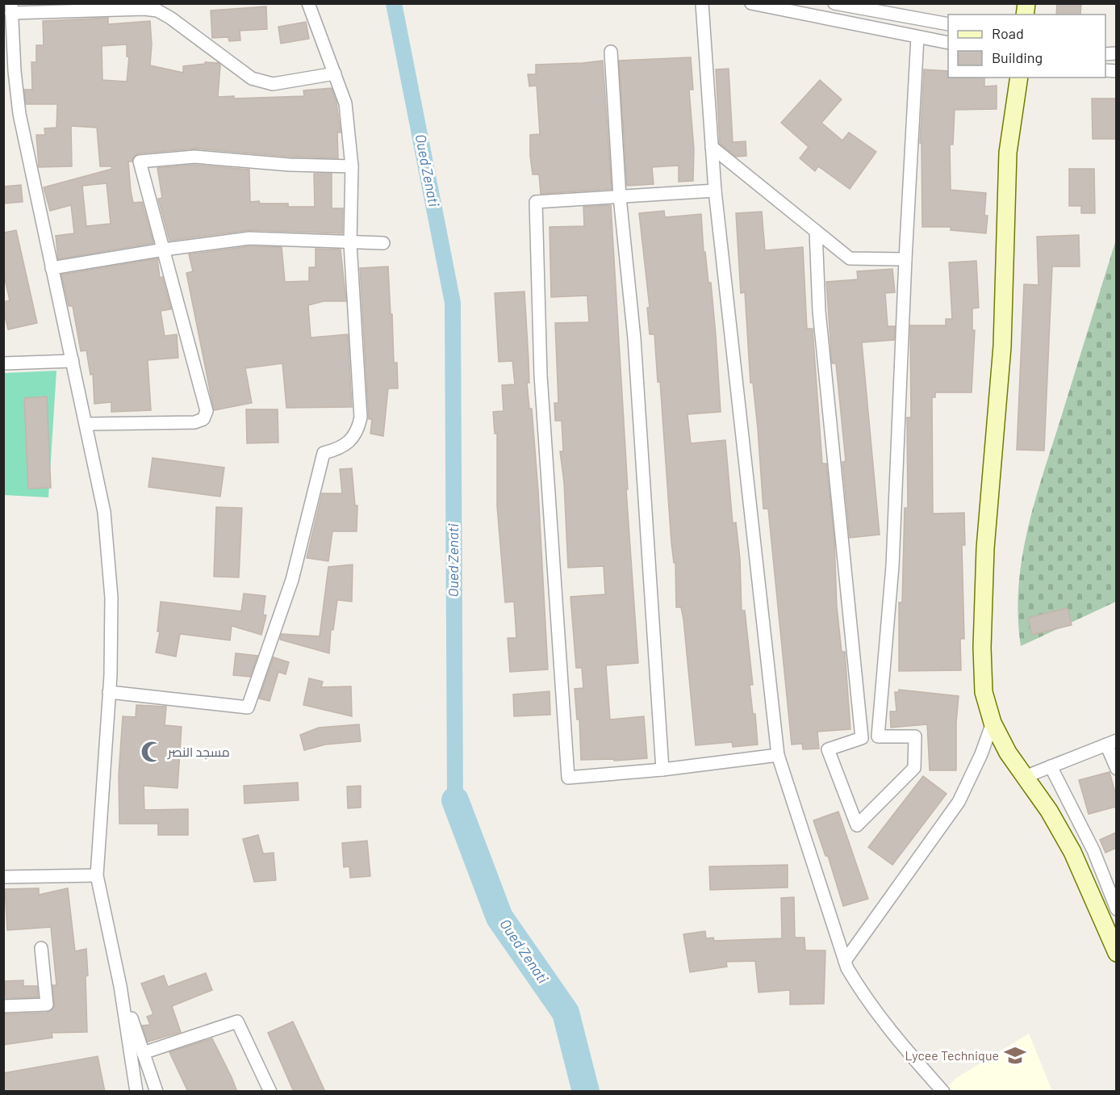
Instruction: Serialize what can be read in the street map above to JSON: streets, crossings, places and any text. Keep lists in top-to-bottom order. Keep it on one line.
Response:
{"water":["Oued Zenati"],"places":{"mosque":["مسجد النصر"],"school or university":["Lycee Technique"]},"legend":["Road","Building"]}
